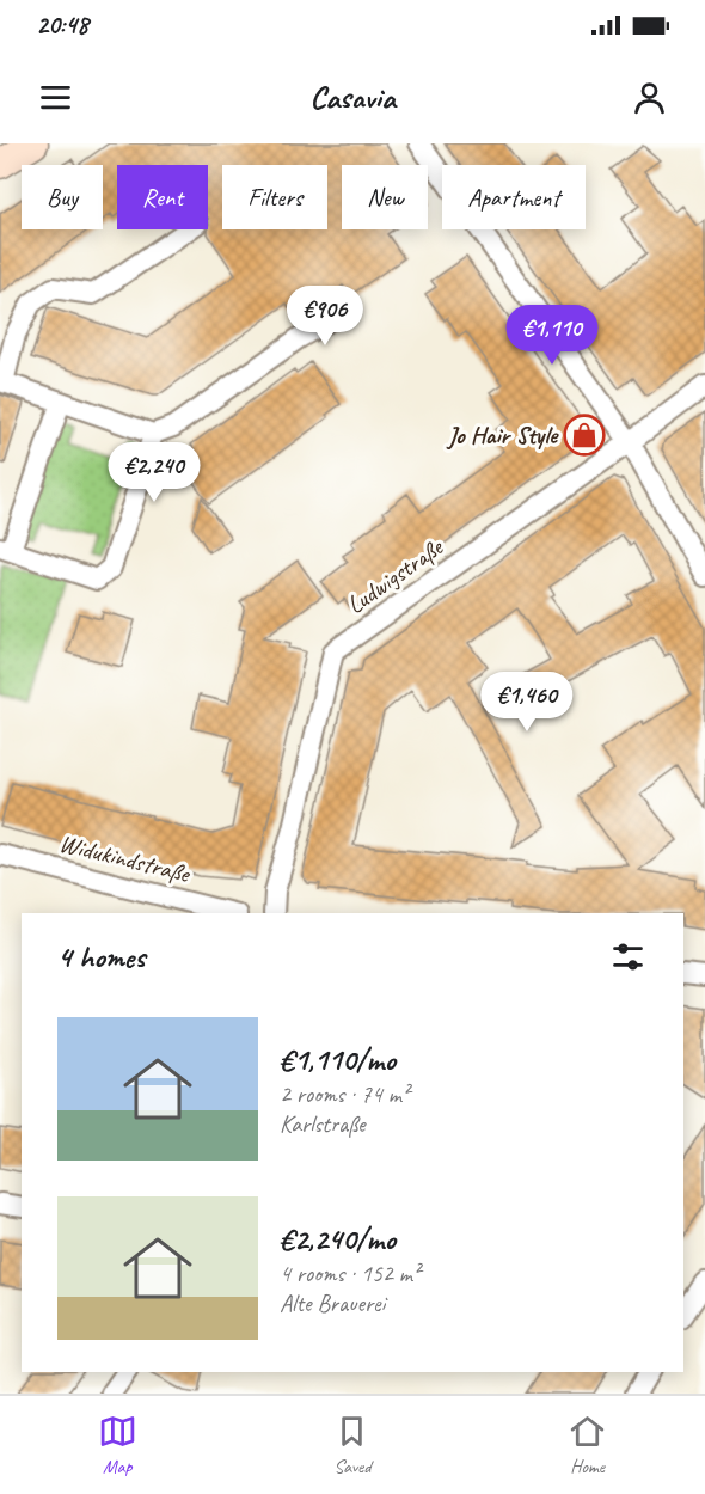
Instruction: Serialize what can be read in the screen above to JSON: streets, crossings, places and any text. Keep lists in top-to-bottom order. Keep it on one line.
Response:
{"streets":{"street":["Ludwigstraße","Widukindstraße"]},"places":{"shop":["Jo Hair Style"]},"page":{"status":"20:48","header":"Casavia","chip":["Buy","Rent","Filters","New","Apartment"],"price":["€906","€1,110","€2,240","€1,460"],"heading":"4 homes","list":[{"name":"€1,110/mo","note":"2 rooms · 74 m² · Karlstraße"},{"name":"€2,240/mo","note":"4 rooms · 152 m² · Alte Brauerei"}],"tabs":["Map","Saved","Home"]}}
